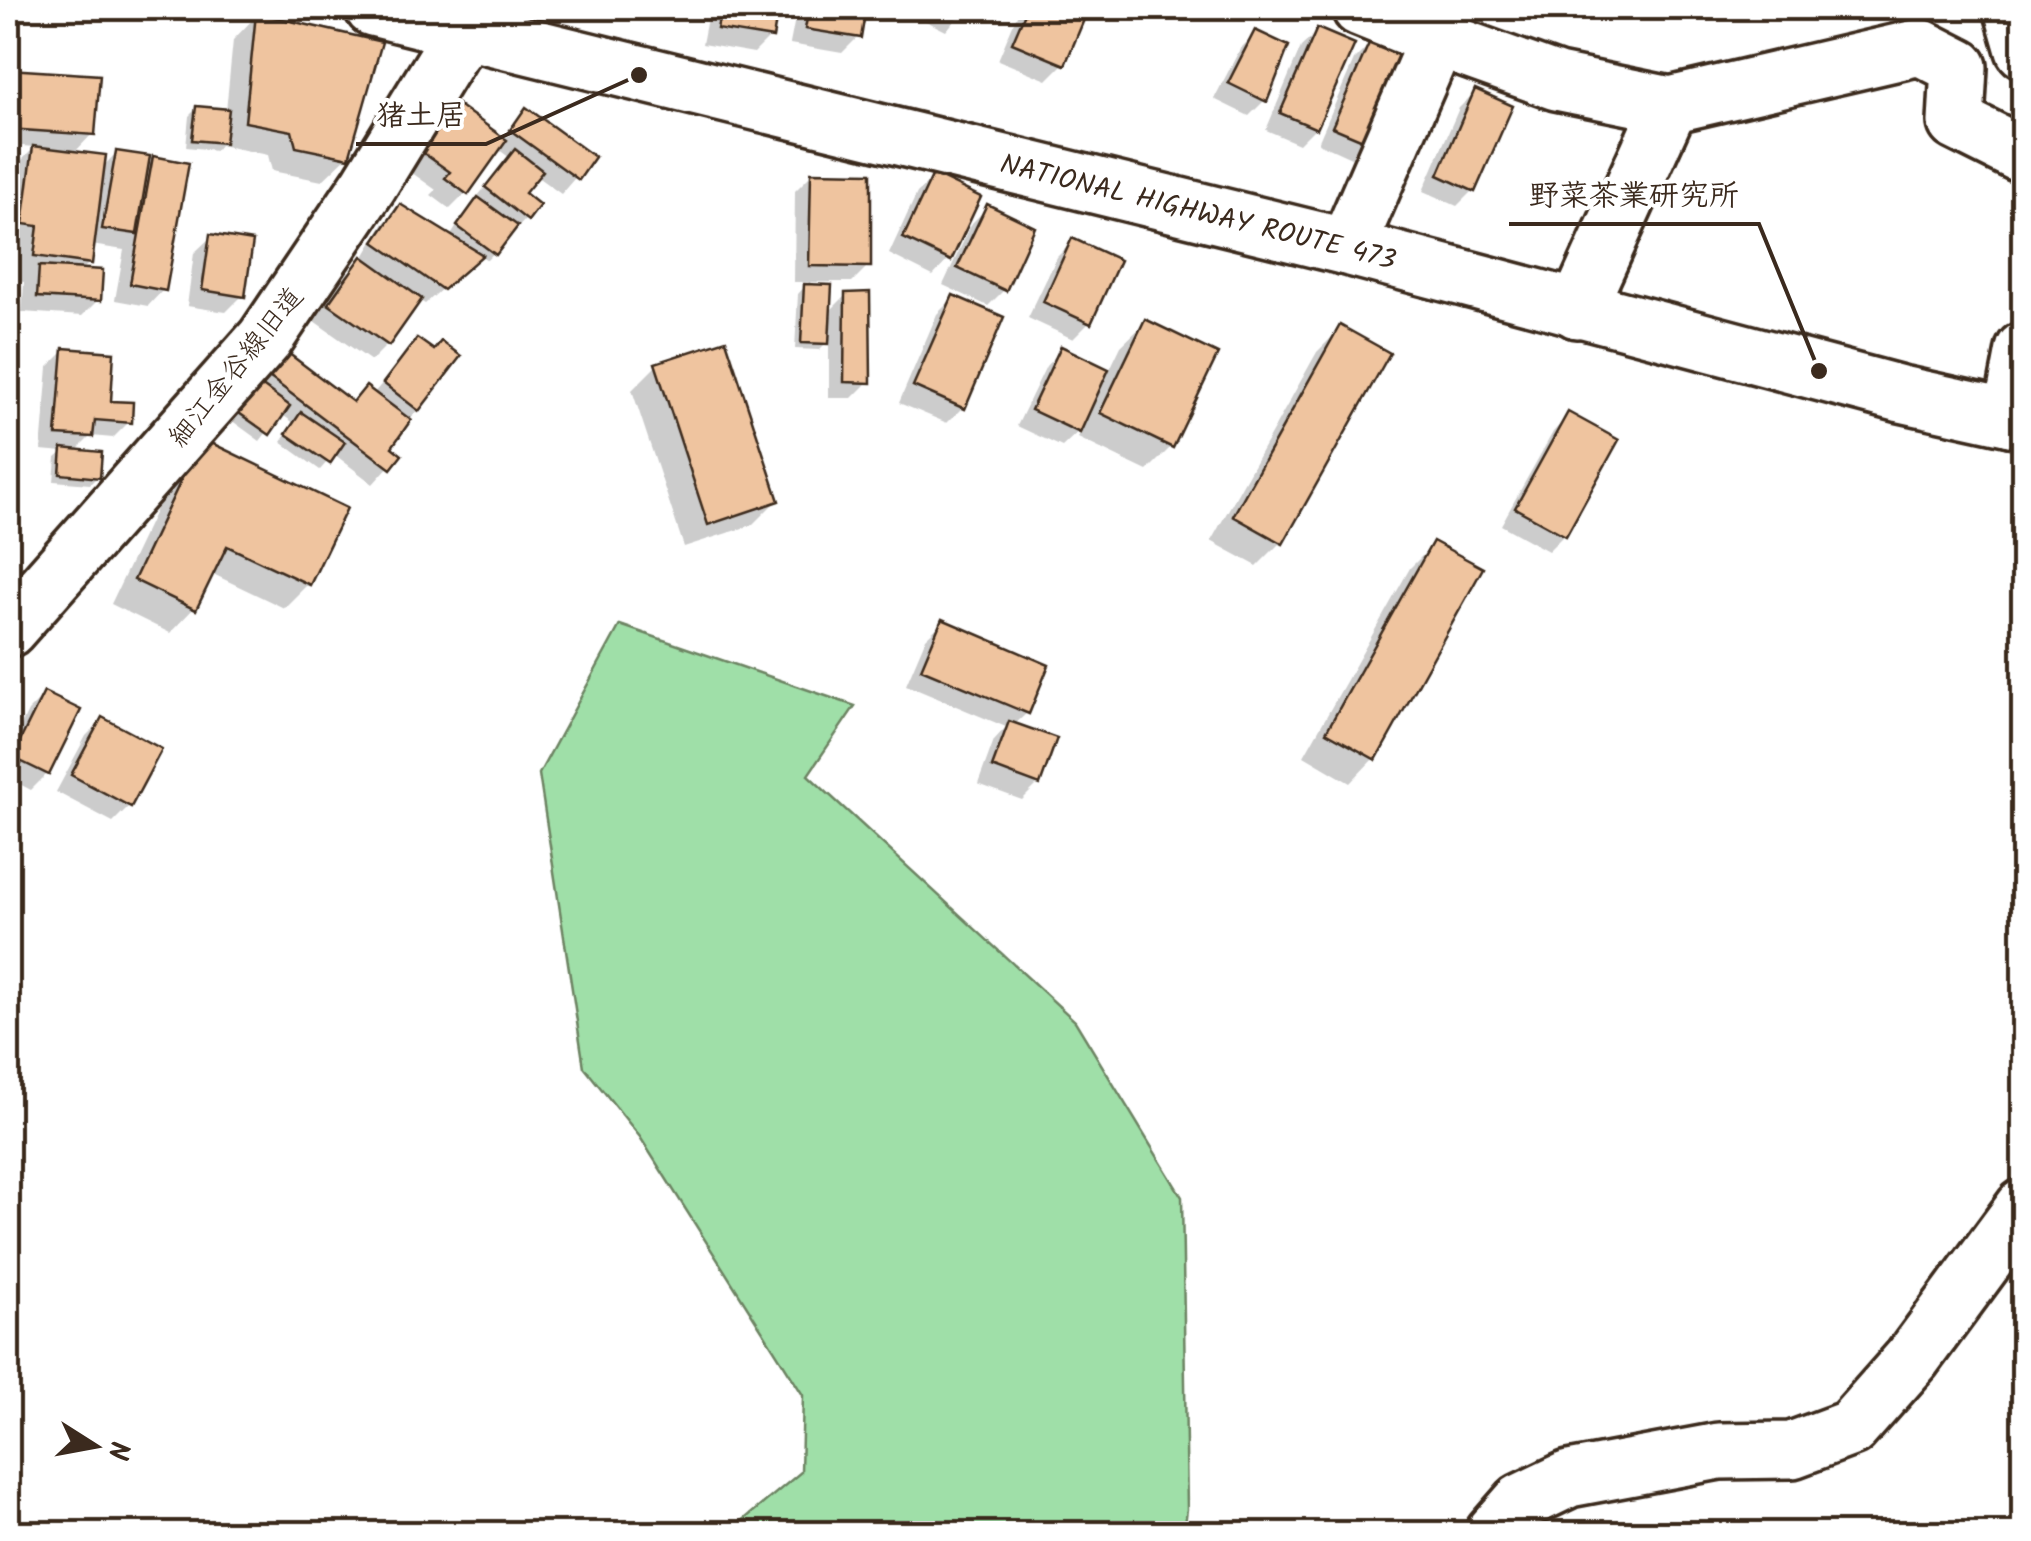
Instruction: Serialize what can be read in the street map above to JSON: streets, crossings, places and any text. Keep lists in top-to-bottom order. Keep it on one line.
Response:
{"streets":{"main road":["NATIONAL HIGHWAY ROUTE 473","細江金谷線旧道"]},"crossings":[["NATIONAL HIGHWAY ROUTE 473","細江金谷線旧道"]],"places":["猪土居","野菜茶業研究所"],"north":"right"}
